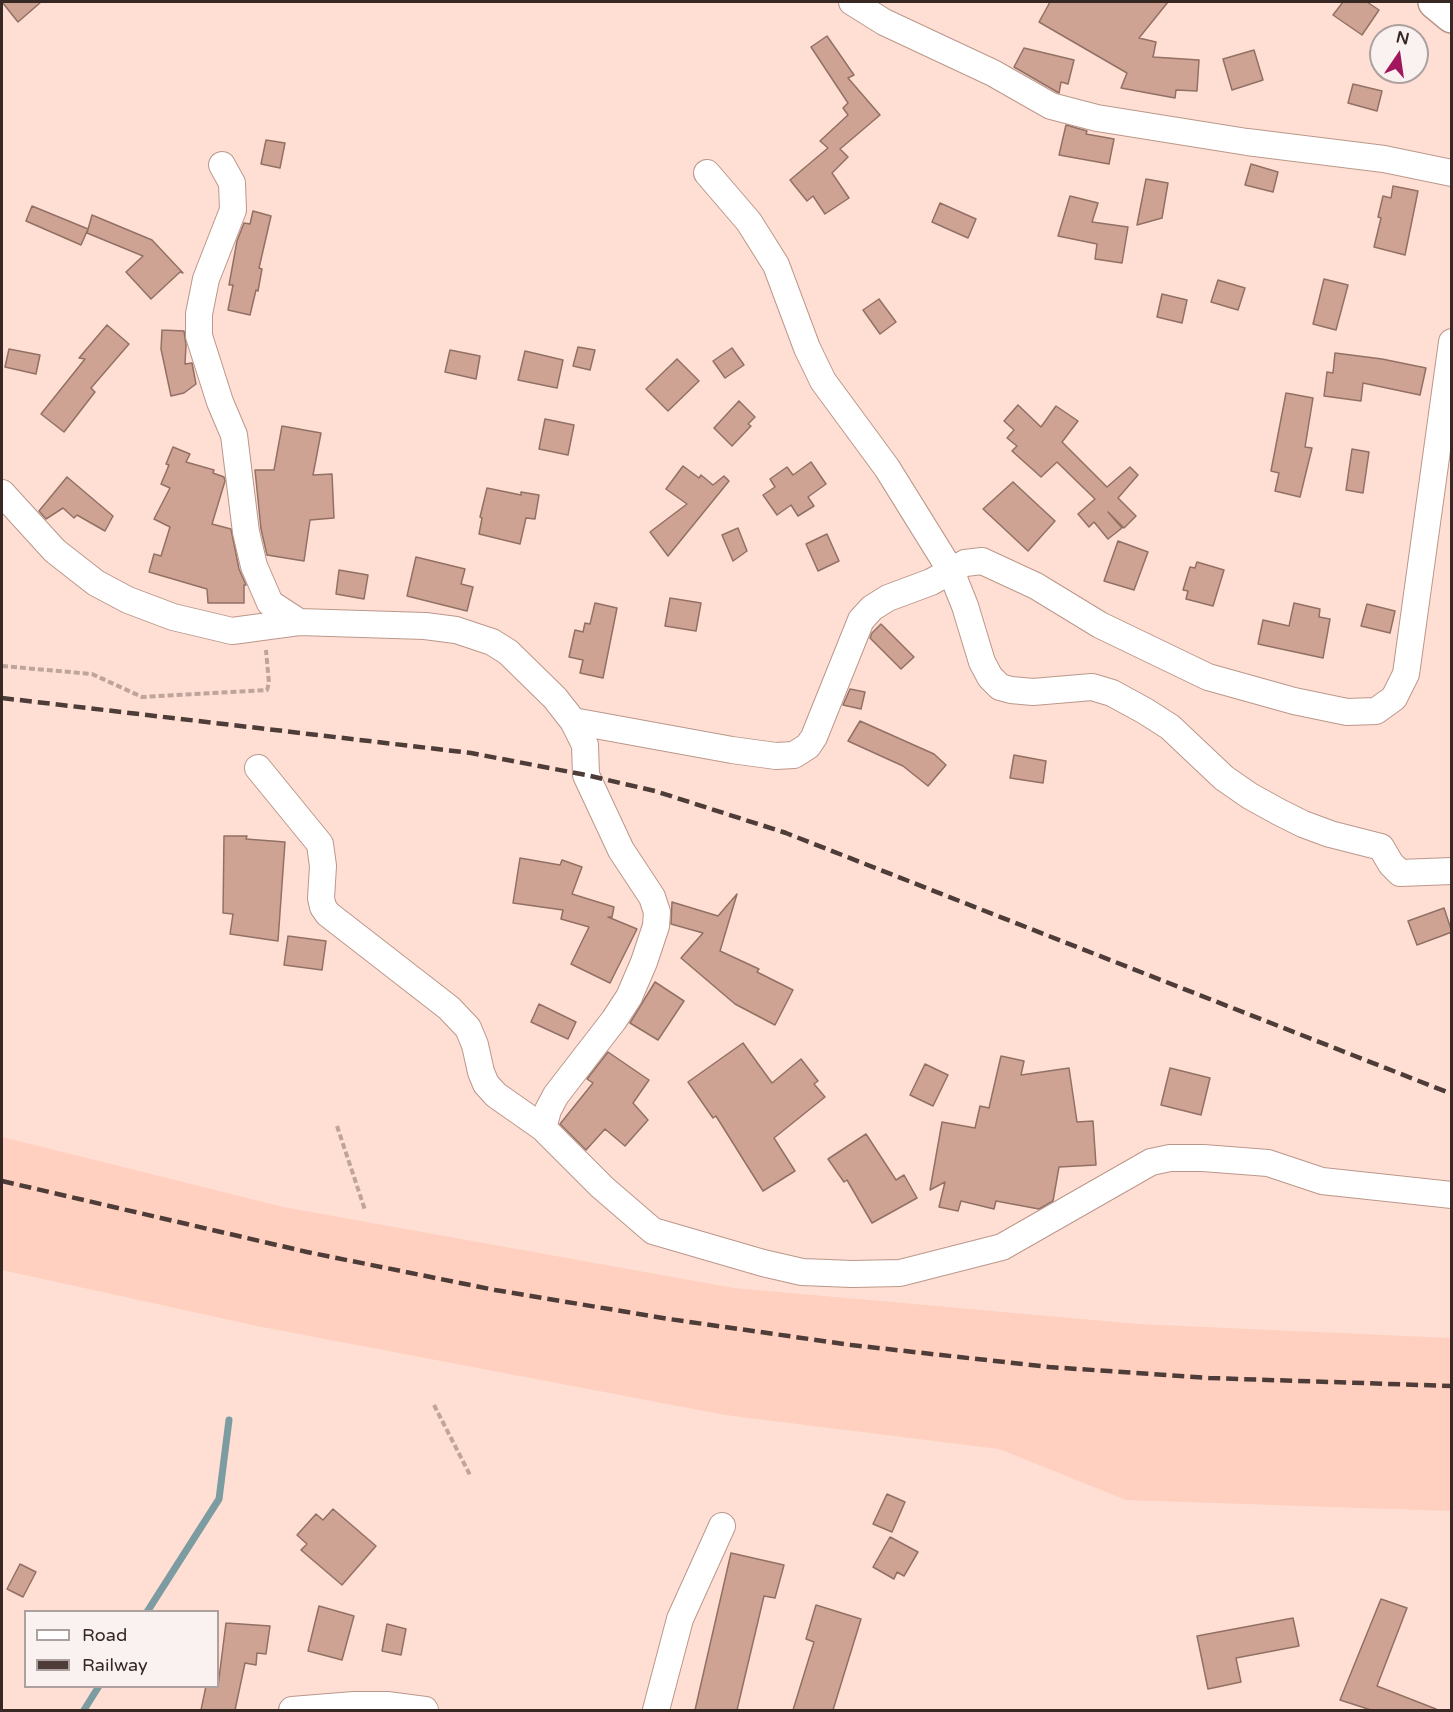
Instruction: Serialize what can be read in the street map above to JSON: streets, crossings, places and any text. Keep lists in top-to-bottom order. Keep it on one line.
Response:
{"legend":["Road","Railway"],"north":"top"}
